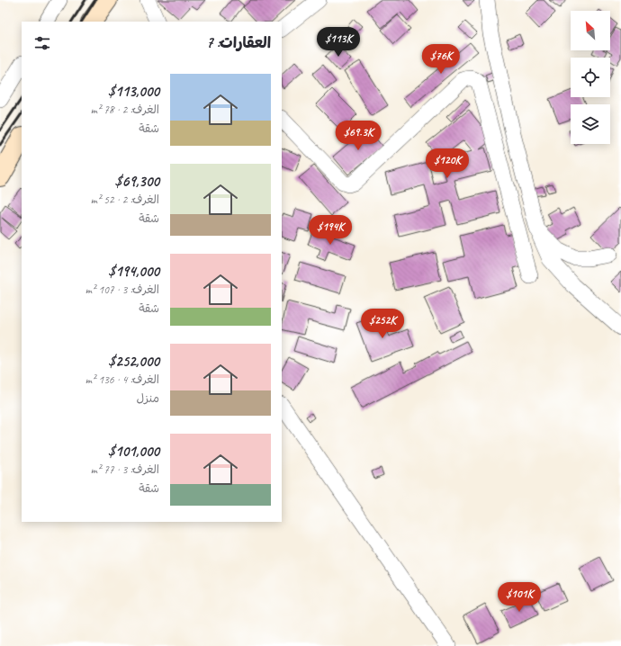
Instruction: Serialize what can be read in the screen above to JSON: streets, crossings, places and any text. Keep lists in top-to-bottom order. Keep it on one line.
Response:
{"north":"top left","page":{"heading":"العقارات: 7","price":["$113K","$76K","$69.3K","$120K","$194K","$252K","$101K"],"list":[{"name":"$113,000","note":"الغرف: 2 · 78 m² · شقة"},{"name":"$69,300","note":"الغرف: 2 · 52 m² · شقة"},{"name":"$194,000","note":"الغرف: 3 · 107 m² · شقة"},{"name":"$252,000","note":"الغرف: 4 · 136 m² · منزل"},{"name":"$101,000","note":"الغرف: 3 · 77 m² · شقة"}]}}
